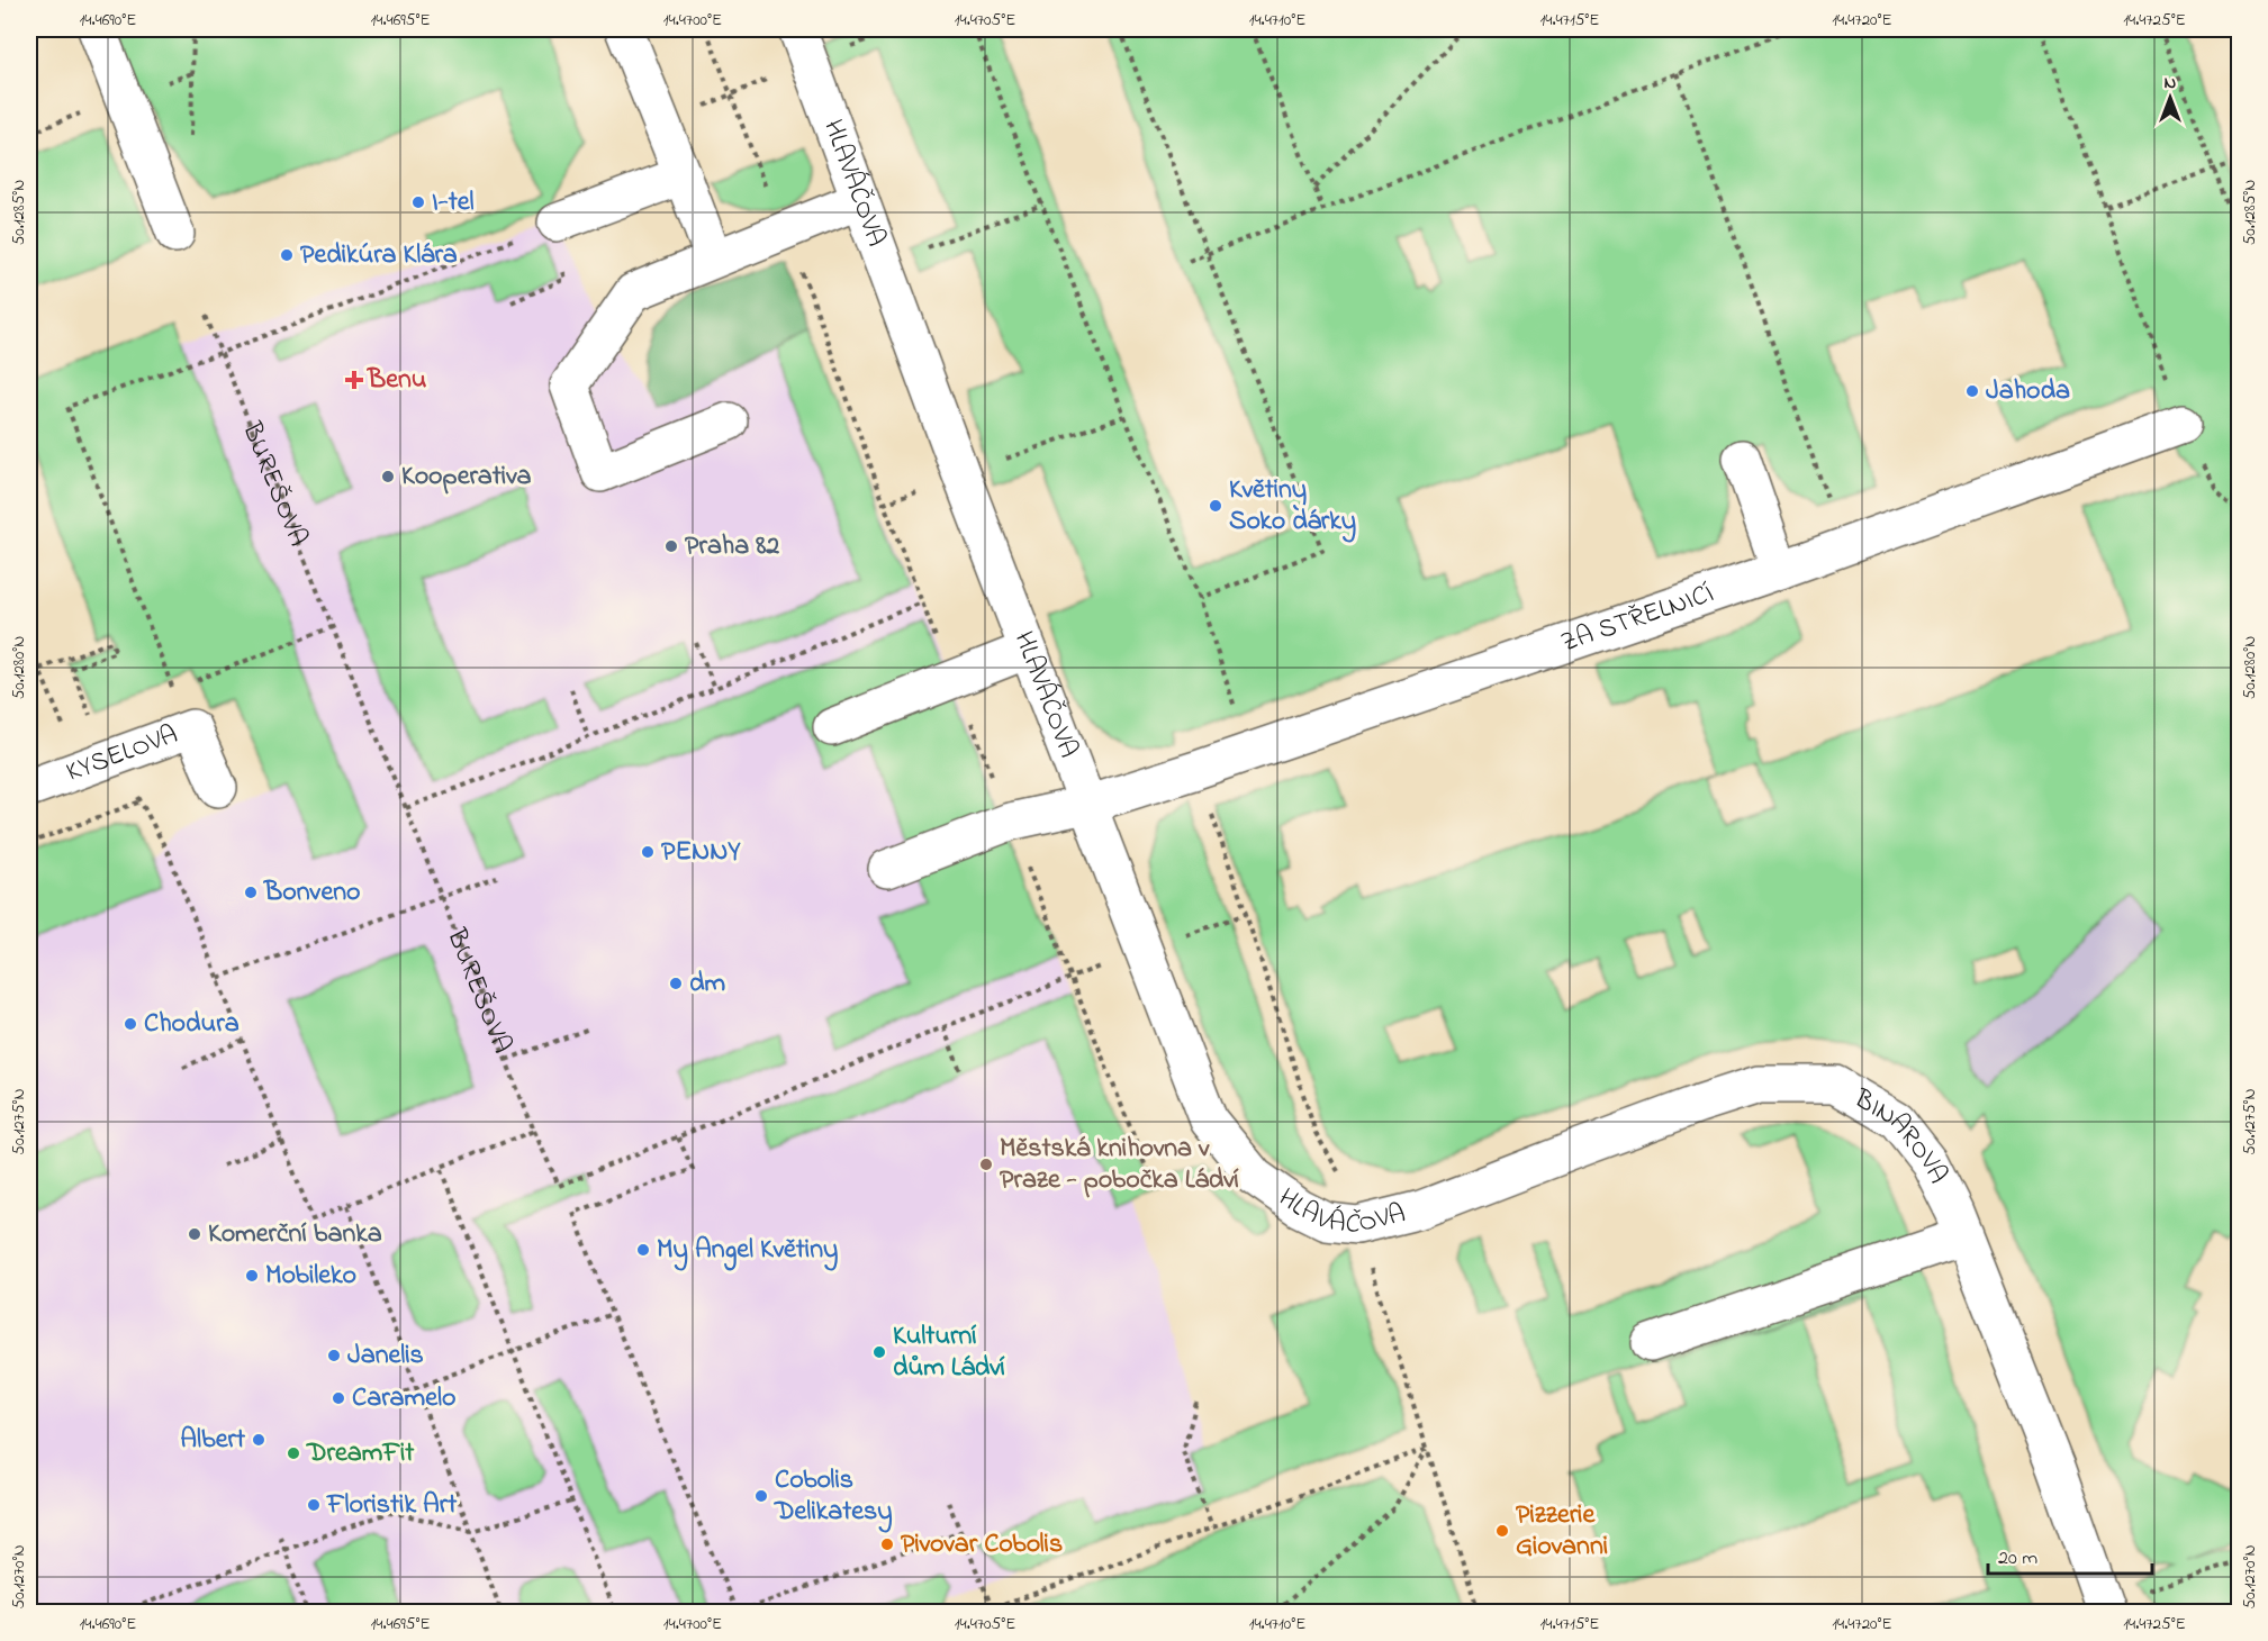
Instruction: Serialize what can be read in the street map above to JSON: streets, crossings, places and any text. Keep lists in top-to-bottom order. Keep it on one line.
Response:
{"streets":{"street":["HLAVÁČOVA","ZA STŘELNICÍ","KYSELOVA","BINAROVA"],"path":["BUREŠOVA"]},"crossings":[["HLAVÁČOVA","ZA STŘELNICÍ"],["HLAVÁČOVA","BINAROVA"]],"places":{"other":["I-tel","Pedikúra Klára","Jahoda","Kooperativa","Květiny Soko dárky","Praha 82","PENNY","Bonveno","dm","Chodura","Městská knihovna v Praze - pobočka Ládví","Komerční banka","My Angel Květiny","Mobileko","Kulturní dům Ládví","Janelis","Caramelo","Albert","DreamFit","Cobolis Delikatesy","Floristik Art","Pizzerie Giovanni","Pivovar Cobolis"],"health":["Benu"]},"scale_bar":"20 m","north":"top","coordinates":["14.4690°E","14.4695°E","14.4700°E","14.4705°E","14.4710°E","14.4715°E","14.4720°E","14.4725°E","50.1285°N","50.1280°N","50.1275°N","50.1270°N"]}
